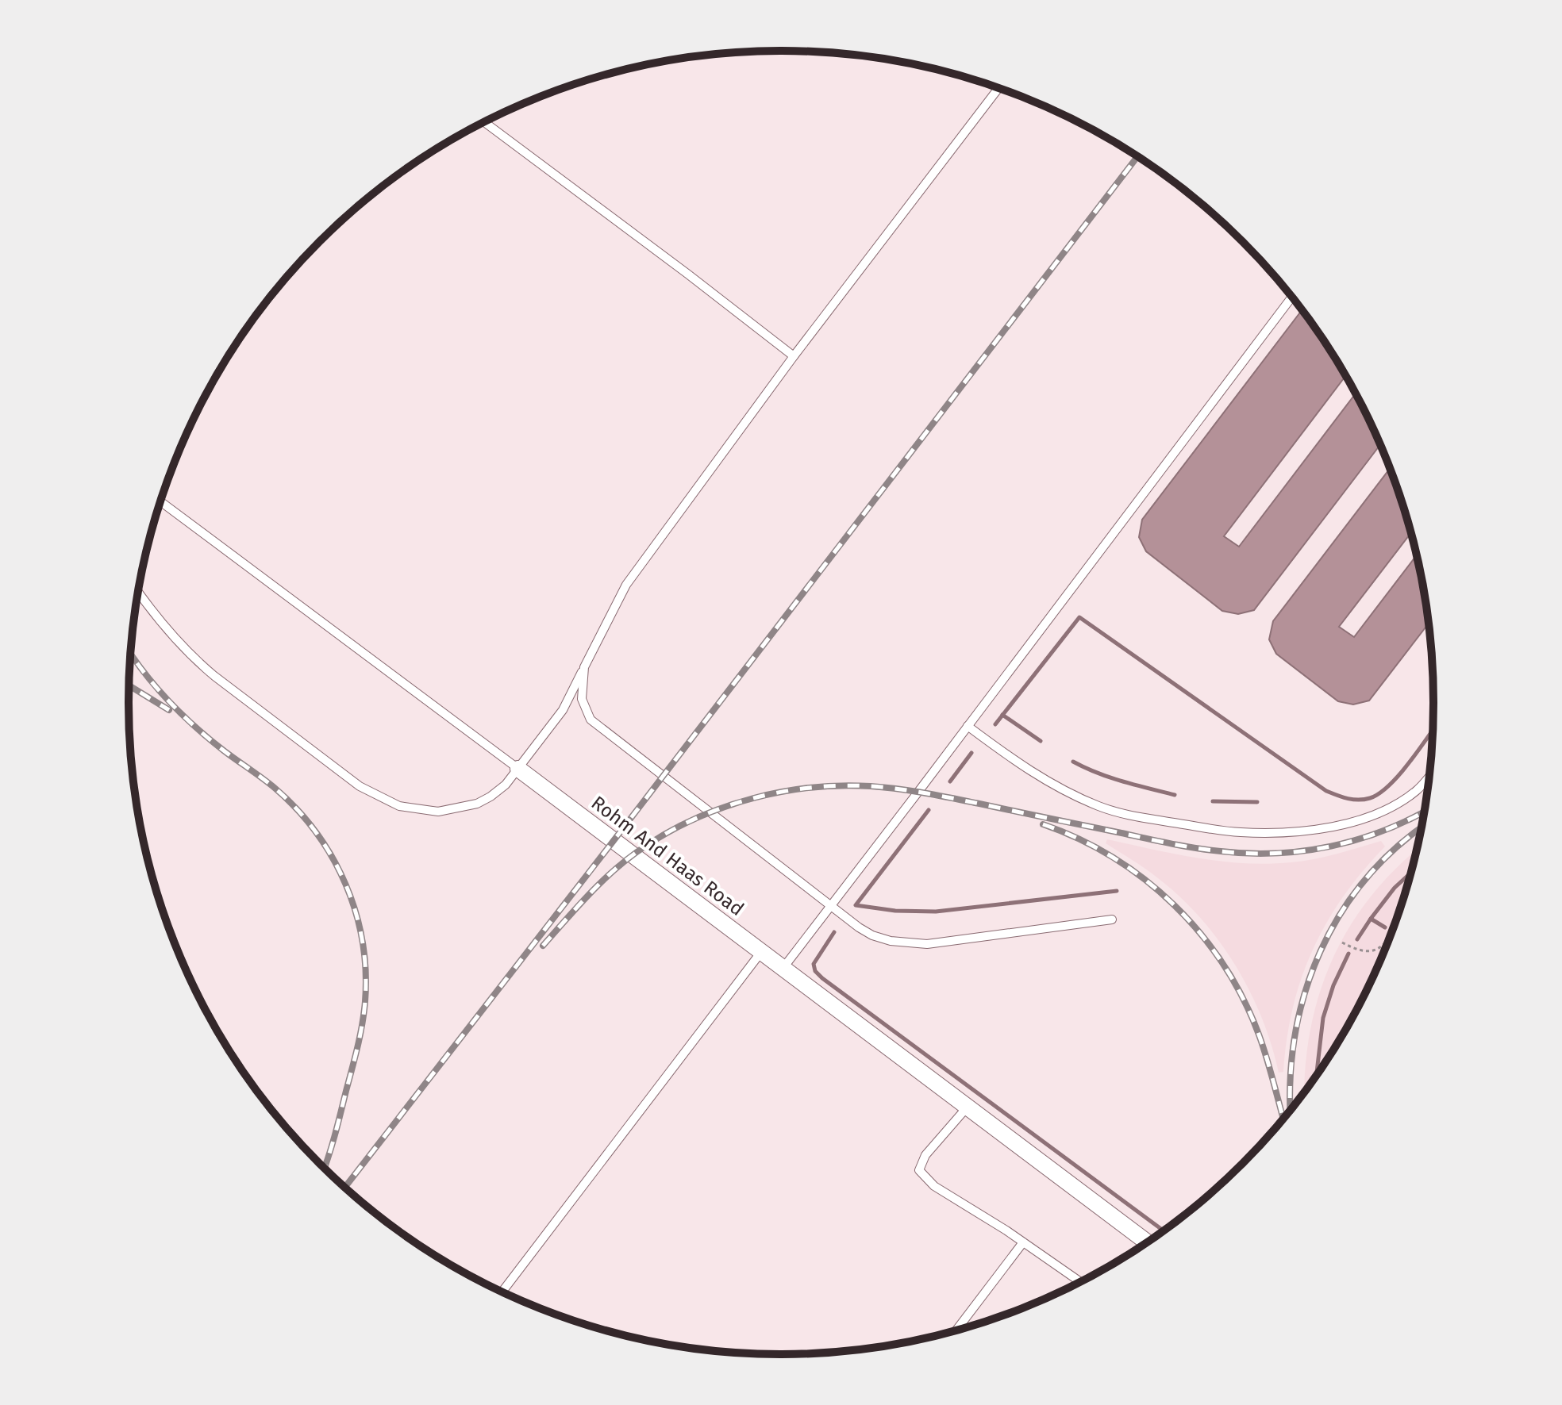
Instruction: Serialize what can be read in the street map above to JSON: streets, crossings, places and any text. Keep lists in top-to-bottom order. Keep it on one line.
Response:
{"streets":{"street":["Rohm And Haas Road"]}}
